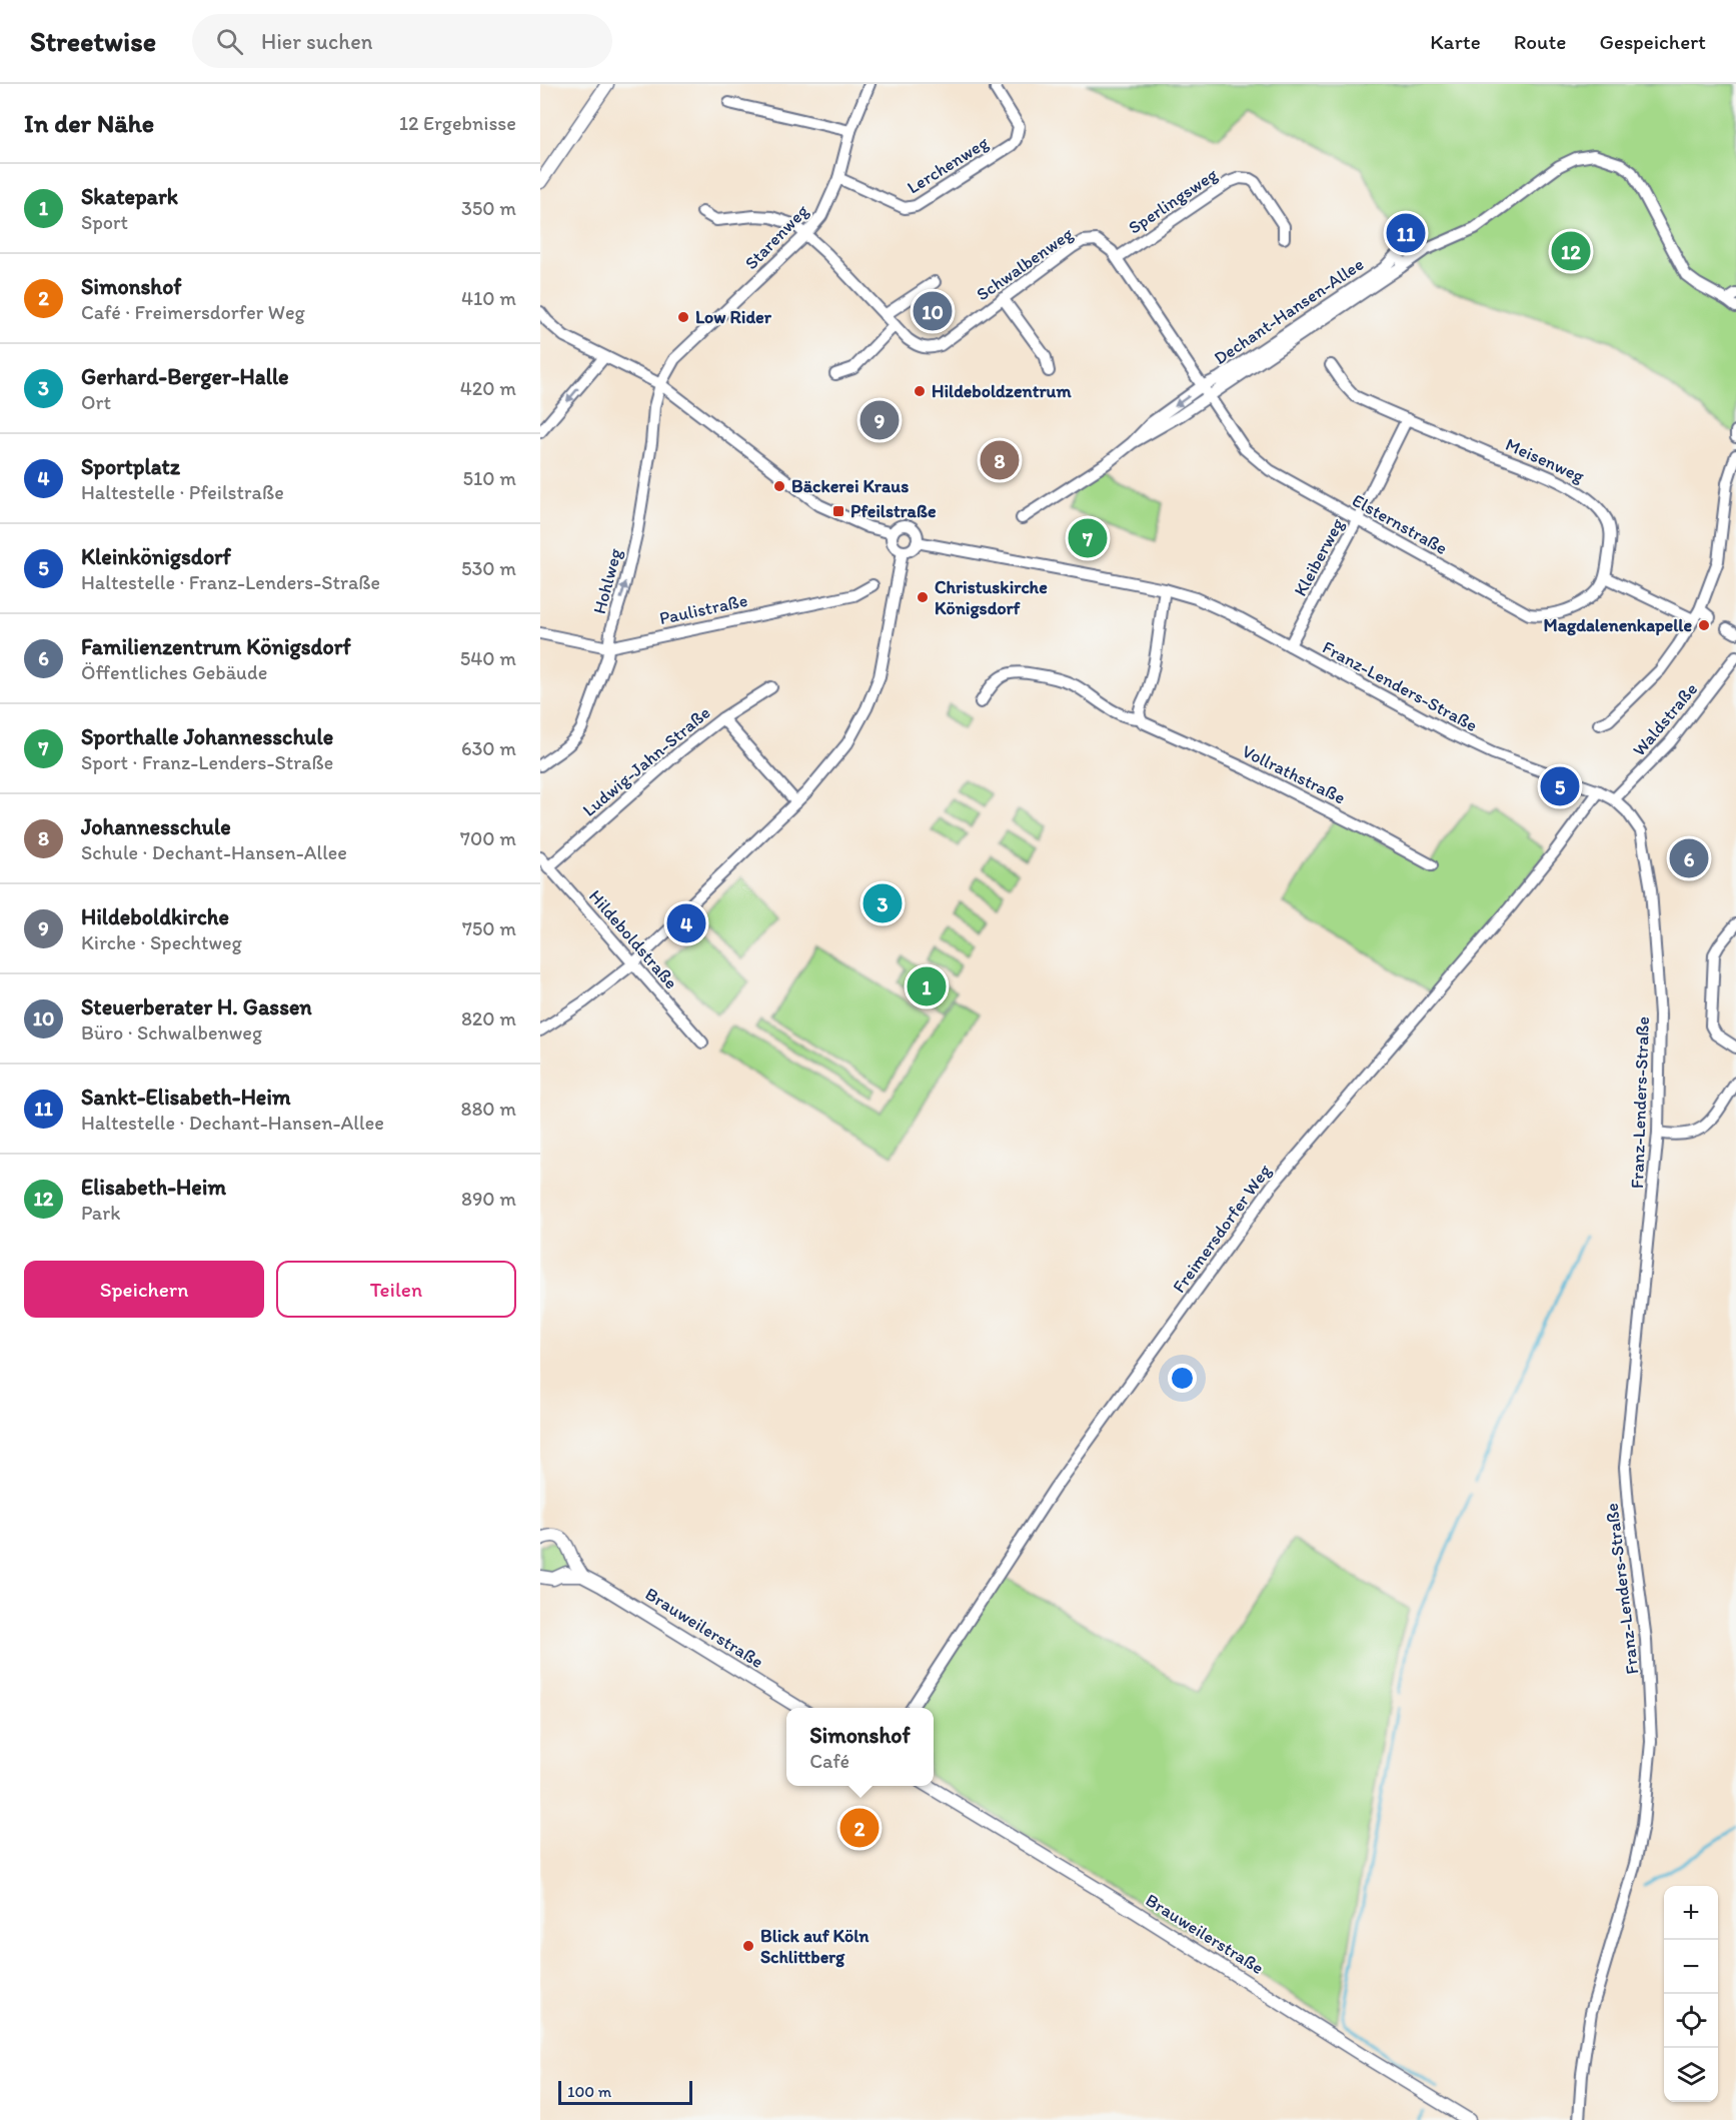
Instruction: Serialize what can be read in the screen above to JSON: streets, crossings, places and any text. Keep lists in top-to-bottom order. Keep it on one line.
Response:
{"streets":{"main road":["Brauweilerstraße"],"street":["Lerchenweg","Sperlingsweg","Starenweg","Schwalbenweg","Dechant-Hansen-Allee","Meisenweg","Elsternstraße","Kleiberweg","Hohlweg","Paulistraße","Franz-Lenders-Straße","Waldstraße","Ludwig-Jahn-Straße","Vollrathstraße","Hildeboldstraße","Freimersdorfer Weg"]},"crossings":[["Lerchenweg","Starenweg"],["Sperlingsweg","Schwalbenweg"],["Starenweg","Schwalbenweg"],["Starenweg","Hohlweg"],["Schwalbenweg","Dechant-Hansen-Allee"],["Schwalbenweg","Elsternstraße"],["Dechant-Hansen-Allee","Elsternstraße"],["Meisenweg","Elsternstraße"],["Meisenweg","Kleiberweg"],["Elsternstraße","Kleiberweg"],["Kleiberweg","Franz-Lenders-Straße"],["Hohlweg","Paulistraße"],["Franz-Lenders-Straße","Waldstraße"],["Franz-Lenders-Straße","Freimersdorfer Weg"],["Ludwig-Jahn-Straße","Hildeboldstraße"]],"one_way":["Hohlweg"],"places":{"other":["Low Rider","Hildeboldzentrum","Bäckerei Kraus","Christuskirche Königsdorf","Magdalenenkapelle","Blick auf Köln Schlittberg"],"transit":["Pfeilstraße"]},"scale_bar":"100 m","page":{"header":"Streetwise","search":"Hier suchen","nav":["Karte","Route","Gespeichert"],"heading":["In der Nähe","12 Ergebnisse"],"list":[{"mark":"1","name":"Skatepark","note":"Sport","value":"350 m"},{"mark":"2","name":"Simonshof","note":"Café · Freimersdorfer Weg","value":"410 m"},{"mark":"3","name":"Gerhard-Berger-Halle","note":"Ort","value":"420 m"},{"mark":"4","name":"Sportplatz","note":"Haltestelle · Pfeilstraße","value":"510 m"},{"mark":"5","name":"Kleinkönigsdorf","note":"Haltestelle · Franz-Lenders-Straße","value":"530 m"},{"mark":"6","name":"Familienzentrum Königsdorf","note":"Öffentliches Gebäude","value":"540 m"},{"mark":"7","name":"Sporthalle Johannesschule","note":"Sport · Franz-Lenders-Straße","value":"630 m"},{"mark":"8","name":"Johannesschule","note":"Schule · Dechant-Hansen-Allee","value":"700 m"},{"mark":"9","name":"Hildeboldkirche","note":"Kirche · Spechtweg","value":"750 m"},{"mark":"10","name":"Steuerberater H. Gassen","note":"Büro · Schwalbenweg","value":"820 m"},{"mark":"11","name":"Sankt-Elisabeth-Heim","note":"Haltestelle · Dechant-Hansen-Allee","value":"880 m"},{"mark":"12","name":"Elisabeth-Heim","note":"Park","value":"890 m"}],"pins":["11","12","10","9","8","7","5","6","3","4","1","2"],"buttons":["Speichern","Teilen"],"popup":["Simonshof","Café"],"map_buttons":["+","−"],"scale":"100 m"}}
